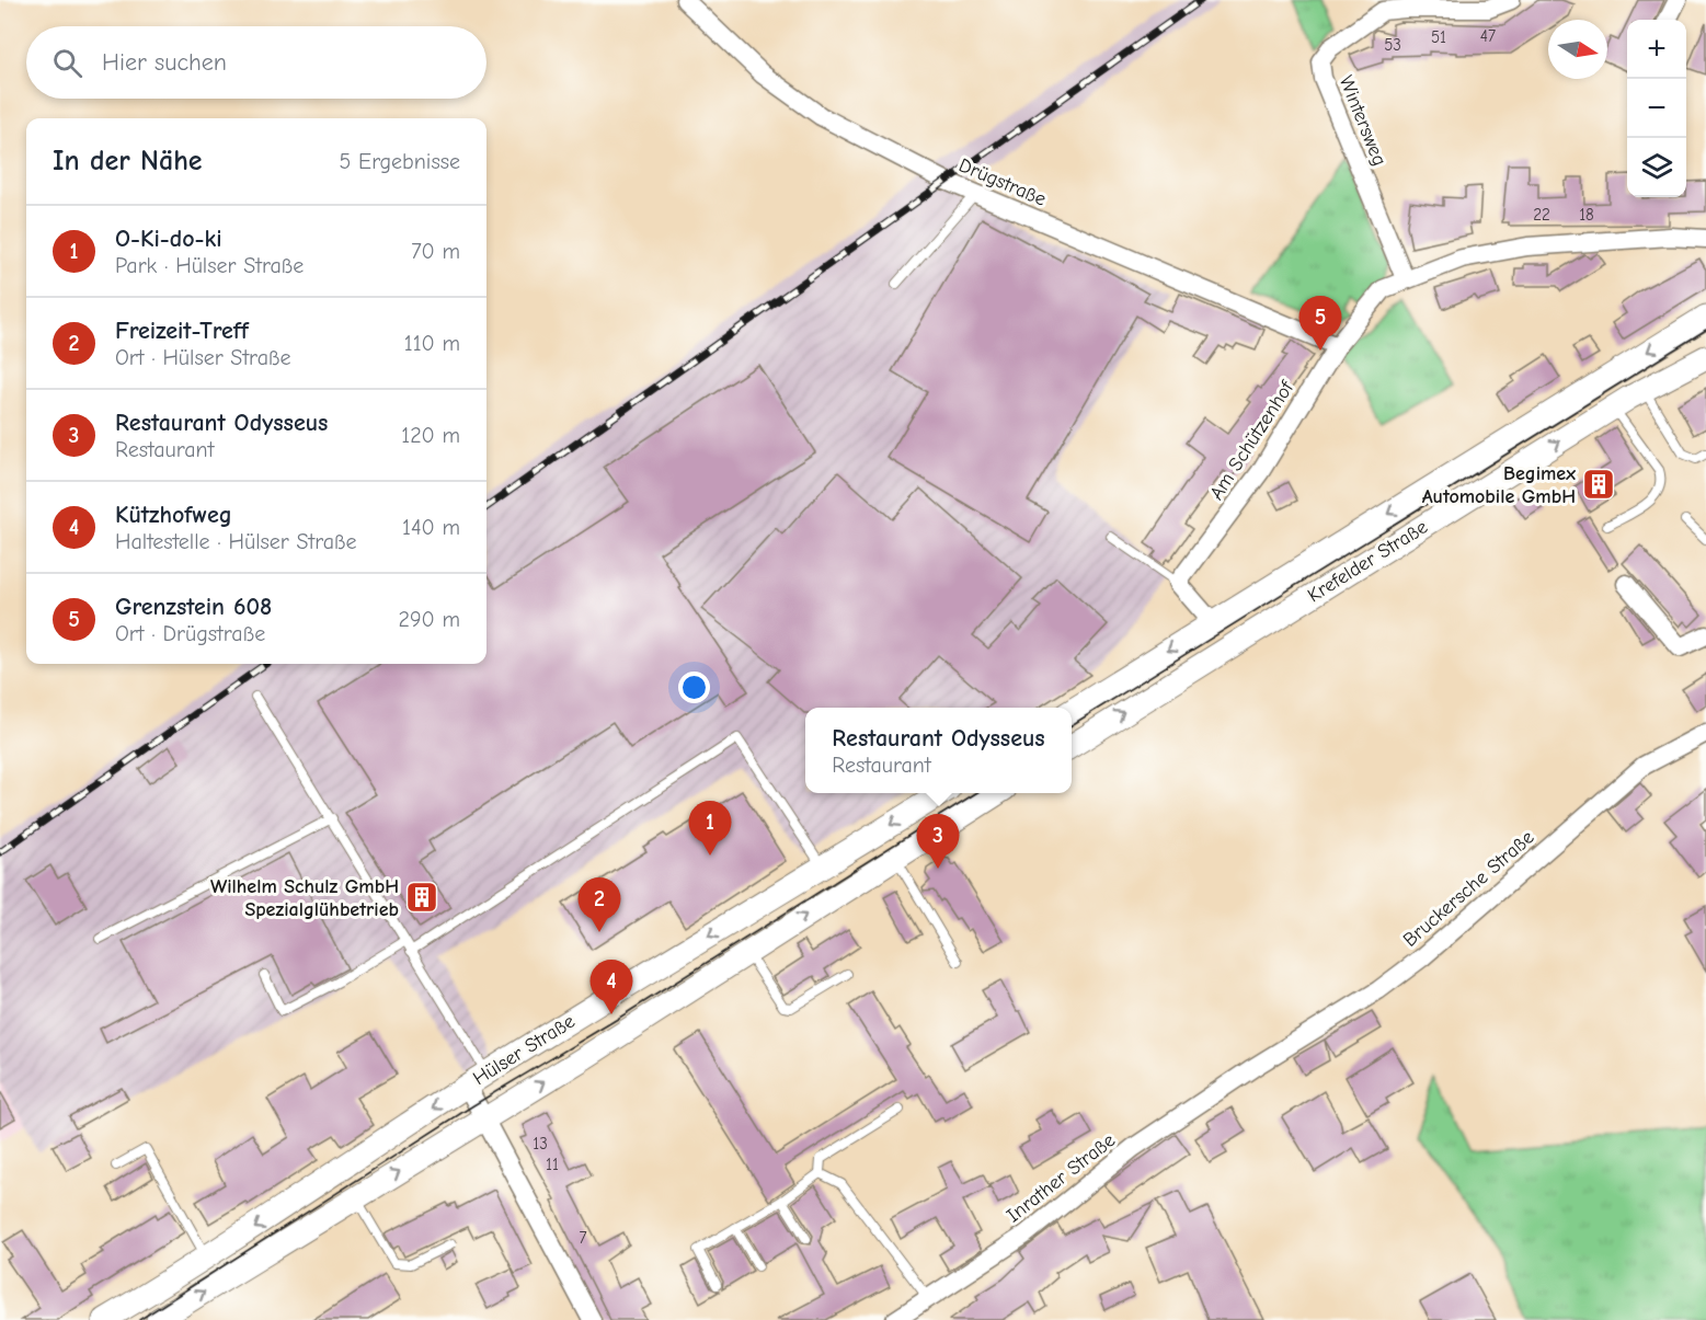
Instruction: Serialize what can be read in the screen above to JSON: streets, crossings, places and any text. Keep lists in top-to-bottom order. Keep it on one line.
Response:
{"streets":{"street":["Wintersweg","Drügstraße","Am Schützenhof","Krefelder Straße","Bruckersche Straße","Hülser Straße","Inrather Straße"]},"crossings":[["Wintersweg","Am Schützenhof"],["Drügstraße","Am Schützenhof"],["Bruckersche Straße","Inrather Straße"]],"places":{"building":["Begimex Automobile GmbH","Wilhelm Schulz GmbH Spezialglühbetrieb"]},"house_numbers":["47","51","53","22","18","13","11","7"],"north":"right","page":{"map_buttons":["+","−"],"search":"Hier suchen","heading":["In der Nähe","5 Ergebnisse"],"list":[{"mark":"1","name":"O-Ki-do-ki","note":"Park · Hülser Straße","value":"70 m"},{"mark":"2","name":"Freizeit-Treff","note":"Ort · Hülser Straße","value":"110 m"},{"mark":"3","name":"Restaurant Odysseus","note":"Restaurant","value":"120 m"},{"mark":"4","name":"Kützhofweg","note":"Haltestelle · Hülser Straße","value":"140 m"},{"mark":"5","name":"Grenzstein 608","note":"Ort · Drügstraße","value":"290 m"}],"pins":["5","1","3","2","4"],"popup":["Restaurant Odysseus","Restaurant"]}}
